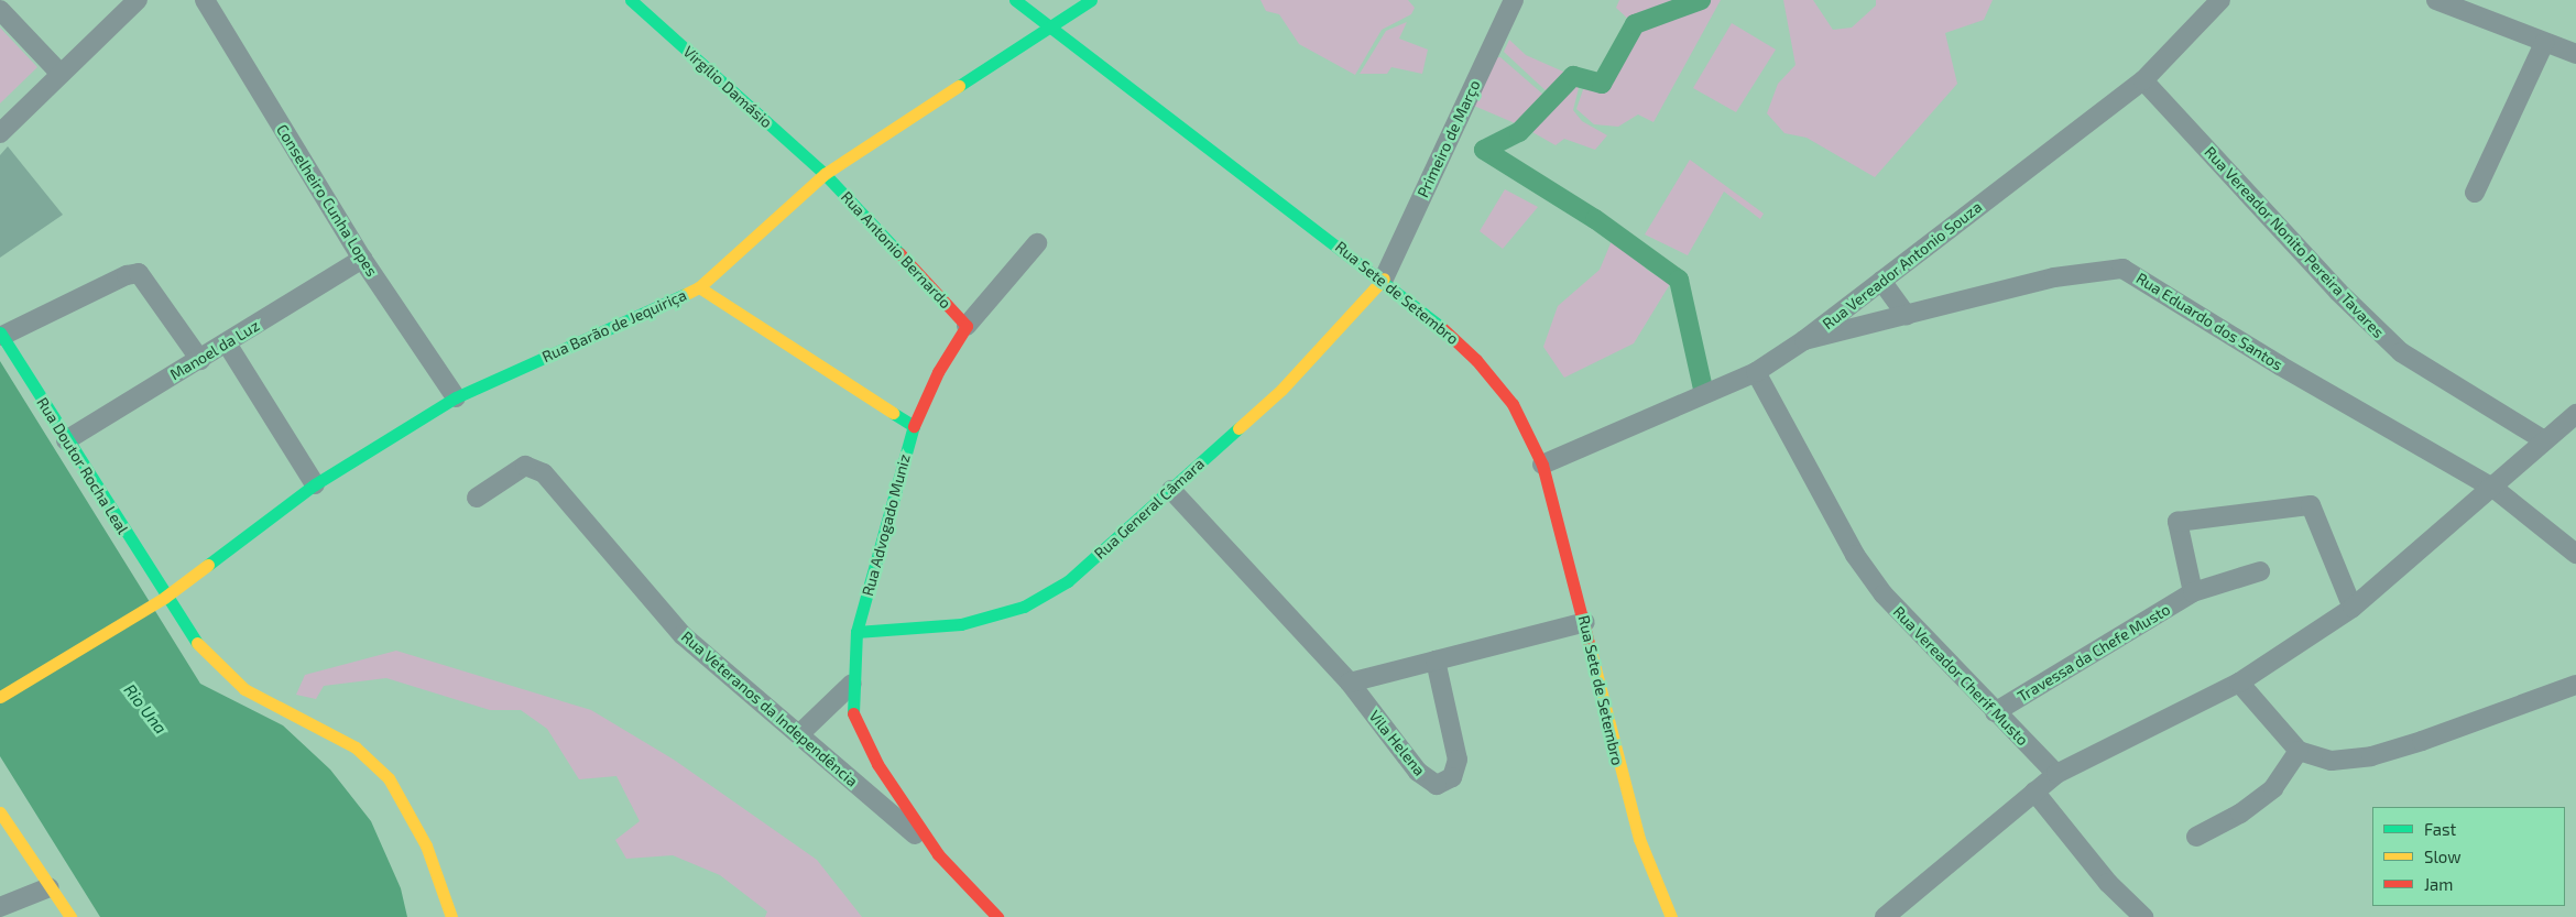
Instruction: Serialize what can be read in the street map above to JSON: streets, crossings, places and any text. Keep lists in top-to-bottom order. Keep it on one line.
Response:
{"streets":{"main road":["Virgílio Damásio","Rua Antonio Bernardo","Rua Sete de Setembro","Rua Barão de Jequiriça","Rua Doutor Rocha Leal","Rua General Câmara","Rua Advogado Muniz","Rua Veteranos da Independência"],"street":["Primeiro de Março","Conselheiro Cunha Lopes","Rua Vereador Nonito Pereira Tavares","Rua Vereador Antonio Souza","Rua Eduardo dos Santos","Manoel da Luz","Travessa da Chefe Musto","Rua Vereador Cherif Musto","Vila Helena"]},"crossings":[["Virgílio Damásio","Rua Antonio Bernardo"],["Virgílio Damásio","Rua Barão de Jequiriça"],["Primeiro de Março","Rua Sete de Setembro"],["Primeiro de Março","Rua General Câmara"],["Conselheiro Cunha Lopes","Rua Barão de Jequiriça"],["Conselheiro Cunha Lopes","Manoel da Luz"],["Rua Vereador Nonito Pereira Tavares","Rua Vereador Antonio Souza"],["Rua Antonio Bernardo","Rua Barão de Jequiriça"],["Rua Antonio Bernardo","Rua Advogado Muniz"],["Rua Vereador Antonio Souza","Rua Sete de Setembro"],["Rua Vereador Antonio Souza","Rua Eduardo dos Santos"],["Rua Vereador Antonio Souza","Rua Vereador Cherif Musto"],["Rua Sete de Setembro","Rua Barão de Jequiriça"],["Rua Sete de Setembro","Rua General Câmara"],["Rua Barão de Jequiriça","Rua Doutor Rocha Leal"],["Manoel da Luz","Rua Doutor Rocha Leal"],["Rua General Câmara","Rua Advogado Muniz"],["Rua Advogado Muniz","Rua Veteranos da Independência"],["Travessa da Chefe Musto","Rua Vereador Cherif Musto"]],"water":["Rio Una"],"legend":["Fast","Slow","Jam"]}
